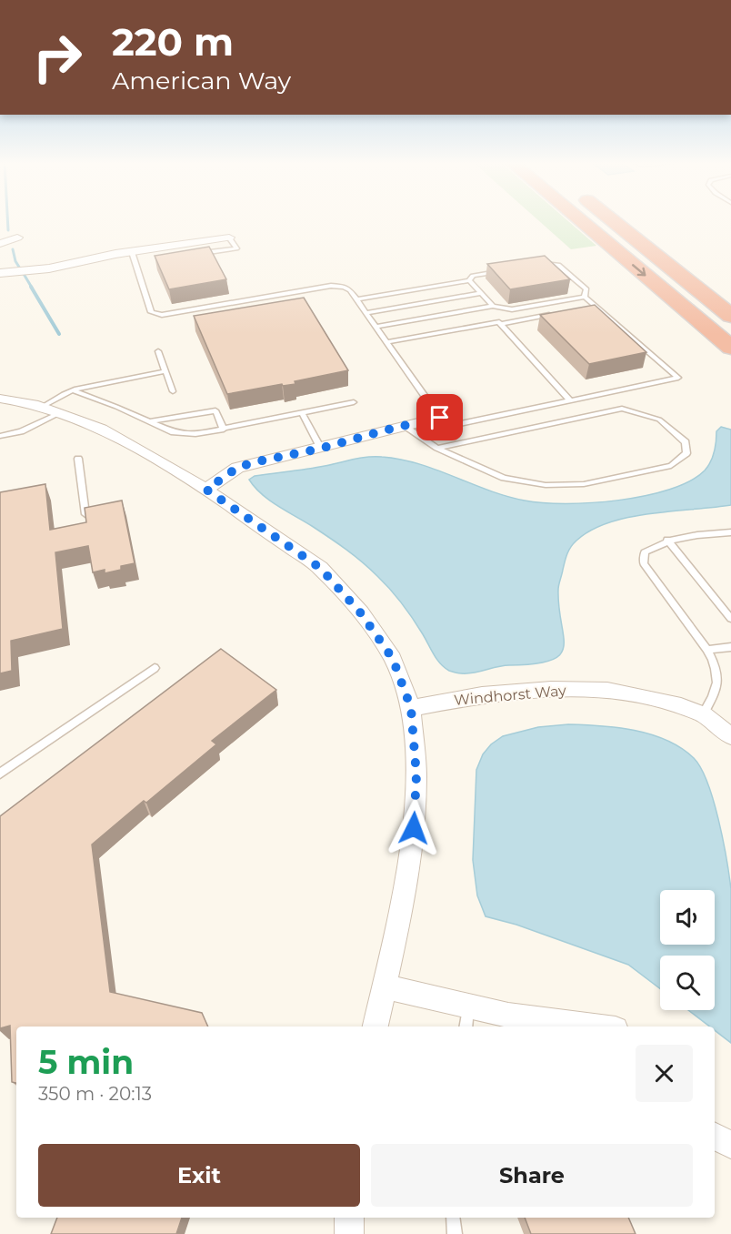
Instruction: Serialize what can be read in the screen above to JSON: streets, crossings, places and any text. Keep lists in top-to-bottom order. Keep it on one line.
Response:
{"streets":{"street":["Windhorst Way"]},"page":{"turn":["220 m","American Way"],"heading":["5 min","350 m · 20:13"],"buttons":["Exit","Share"]}}
